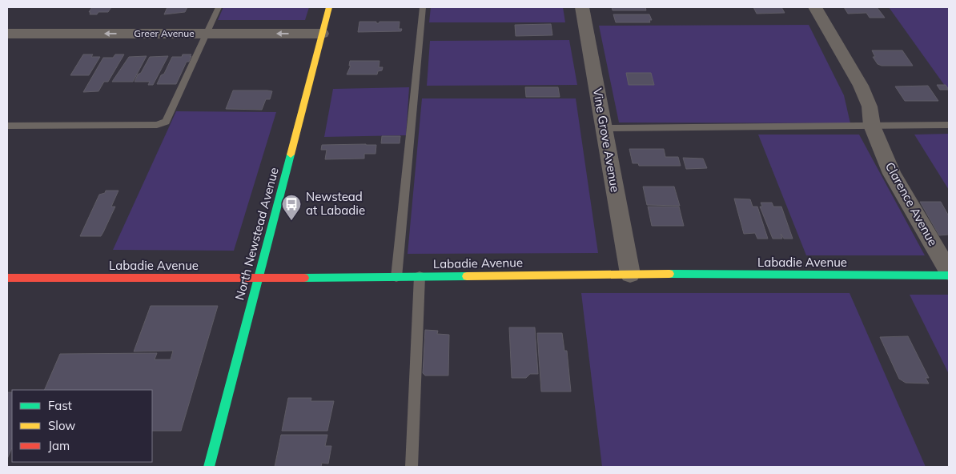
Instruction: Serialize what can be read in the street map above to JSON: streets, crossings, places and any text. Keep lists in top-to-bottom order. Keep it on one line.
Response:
{"streets":{"street":["Greer Avenue","Vine Grove Avenue","Clarence Avenue","North Newstead Avenue","Labadie Avenue"]},"crossings":[["Greer Avenue","North Newstead Avenue"],["Vine Grove Avenue","Labadie Avenue"],["North Newstead Avenue","Labadie Avenue"]],"one_way":["Greer Avenue"],"places":{"bus stop":["Newstead at Labadie"]},"legend":["Fast","Slow","Jam"]}
